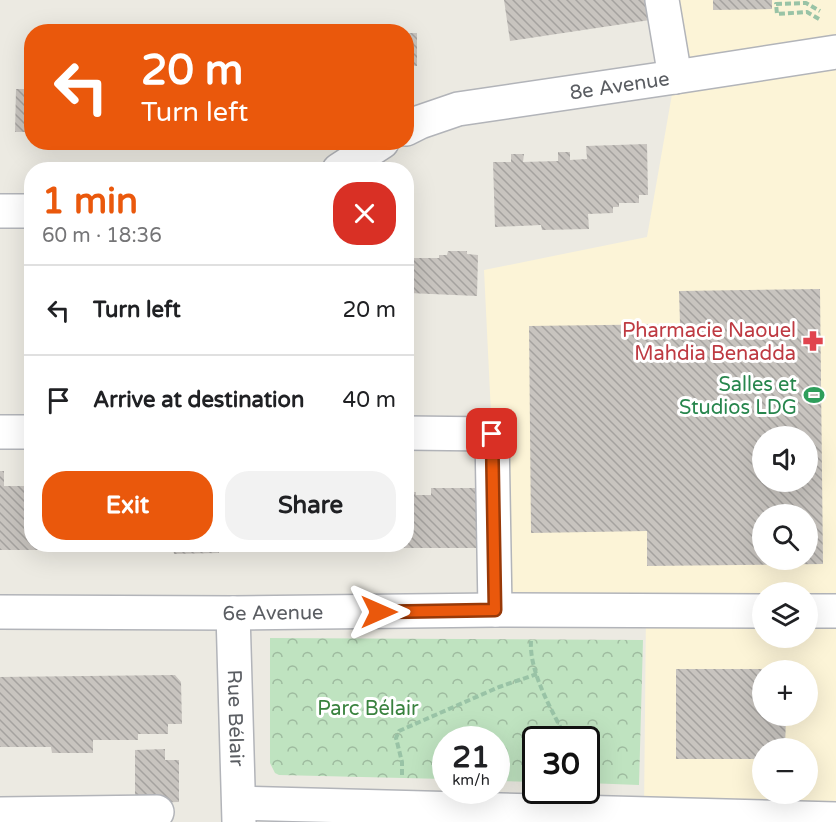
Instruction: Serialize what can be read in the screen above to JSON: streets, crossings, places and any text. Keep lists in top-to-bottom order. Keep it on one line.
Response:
{"streets":{"street":["8e Avenue","6e Avenue","Rue Bélair"]},"crossings":[["6e Avenue","Rue Bélair"]],"parks":["Parc Bélair"],"places":{"pharmacy":["Pharmacie Naouel Mahdia Benadda"],"sports":["Salles et Studios LDG"]},"page":{"turn":["20 m","Turn left"],"heading":["1 min","60 m · 18:36"],"list":[{"name":"Turn left","value":"20 m"},{"name":"Arrive at destination","value":"40 m"}],"map_buttons":["+","−"],"buttons":["Exit","Share"],"speed":"21 km/h","limit":"30"}}
